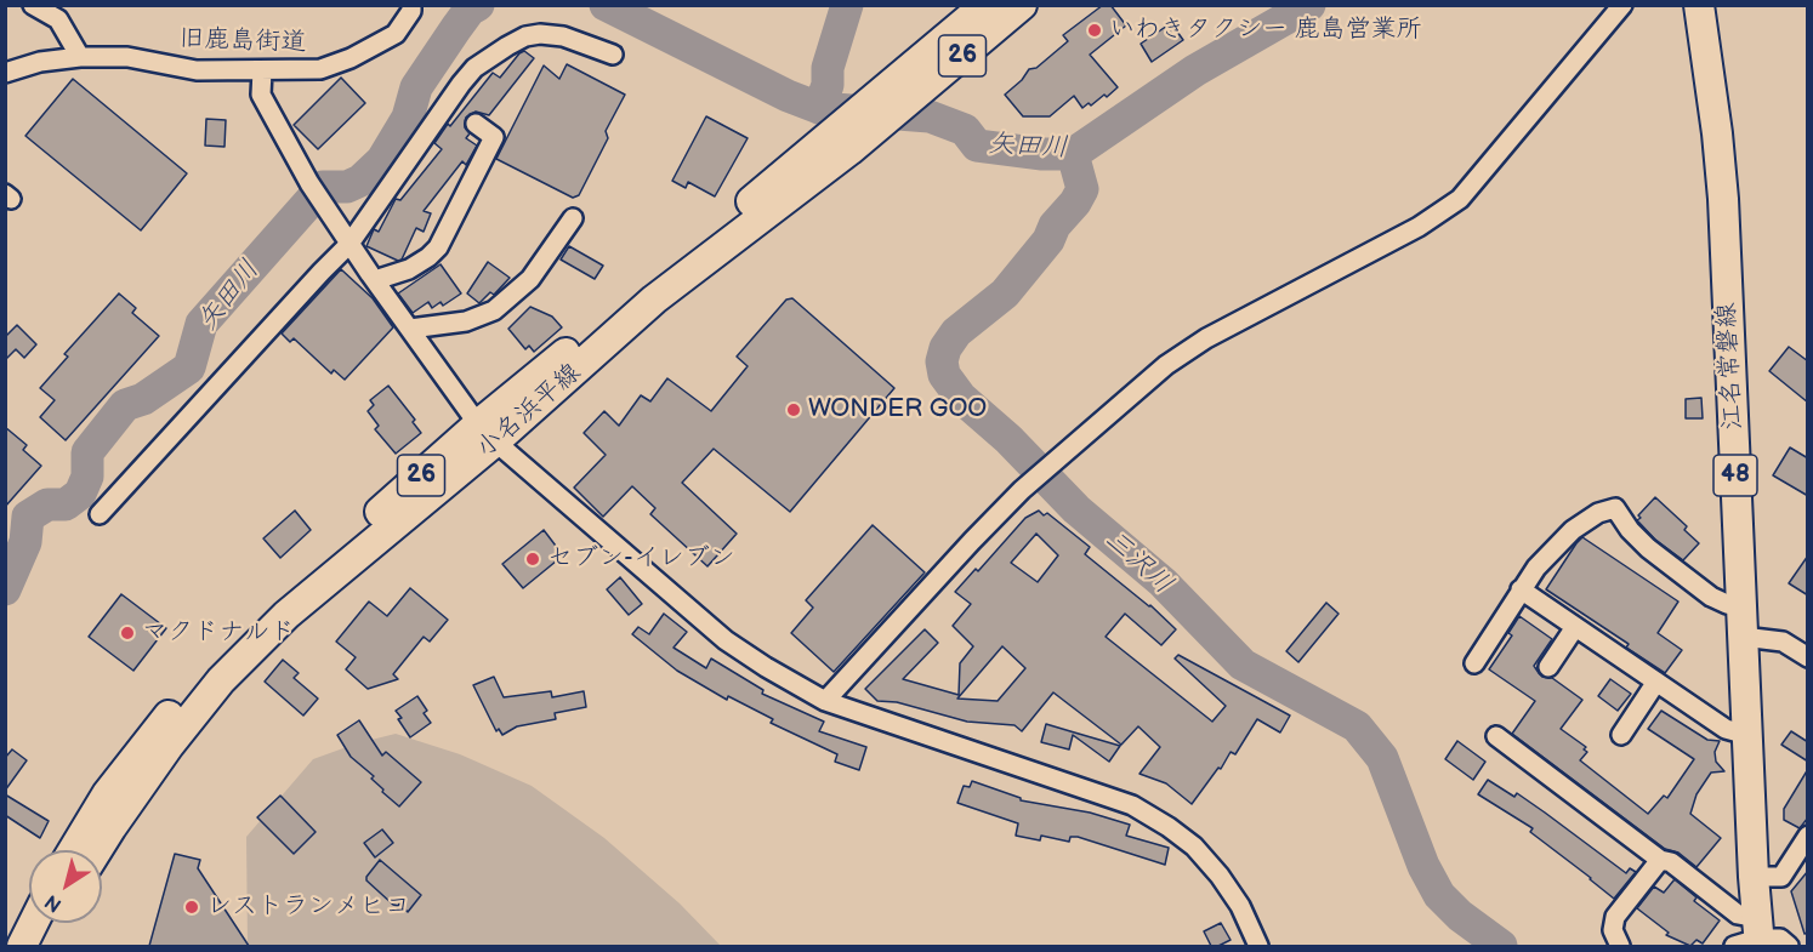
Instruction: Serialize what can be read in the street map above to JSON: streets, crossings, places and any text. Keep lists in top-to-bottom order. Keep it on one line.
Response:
{"streets":{"main road":["26","江名常磐線","小名浜平線","48"],"street":["旧鹿島街道"]},"crossings":[["26","小名浜平線"]],"water":["矢田川","三沢川"],"places":["いわきタクシー 鹿島営業所","WONDER GOO","セブン-イレブン","マクドナルド","レストランメヒコ"],"north":"bottom left"}
